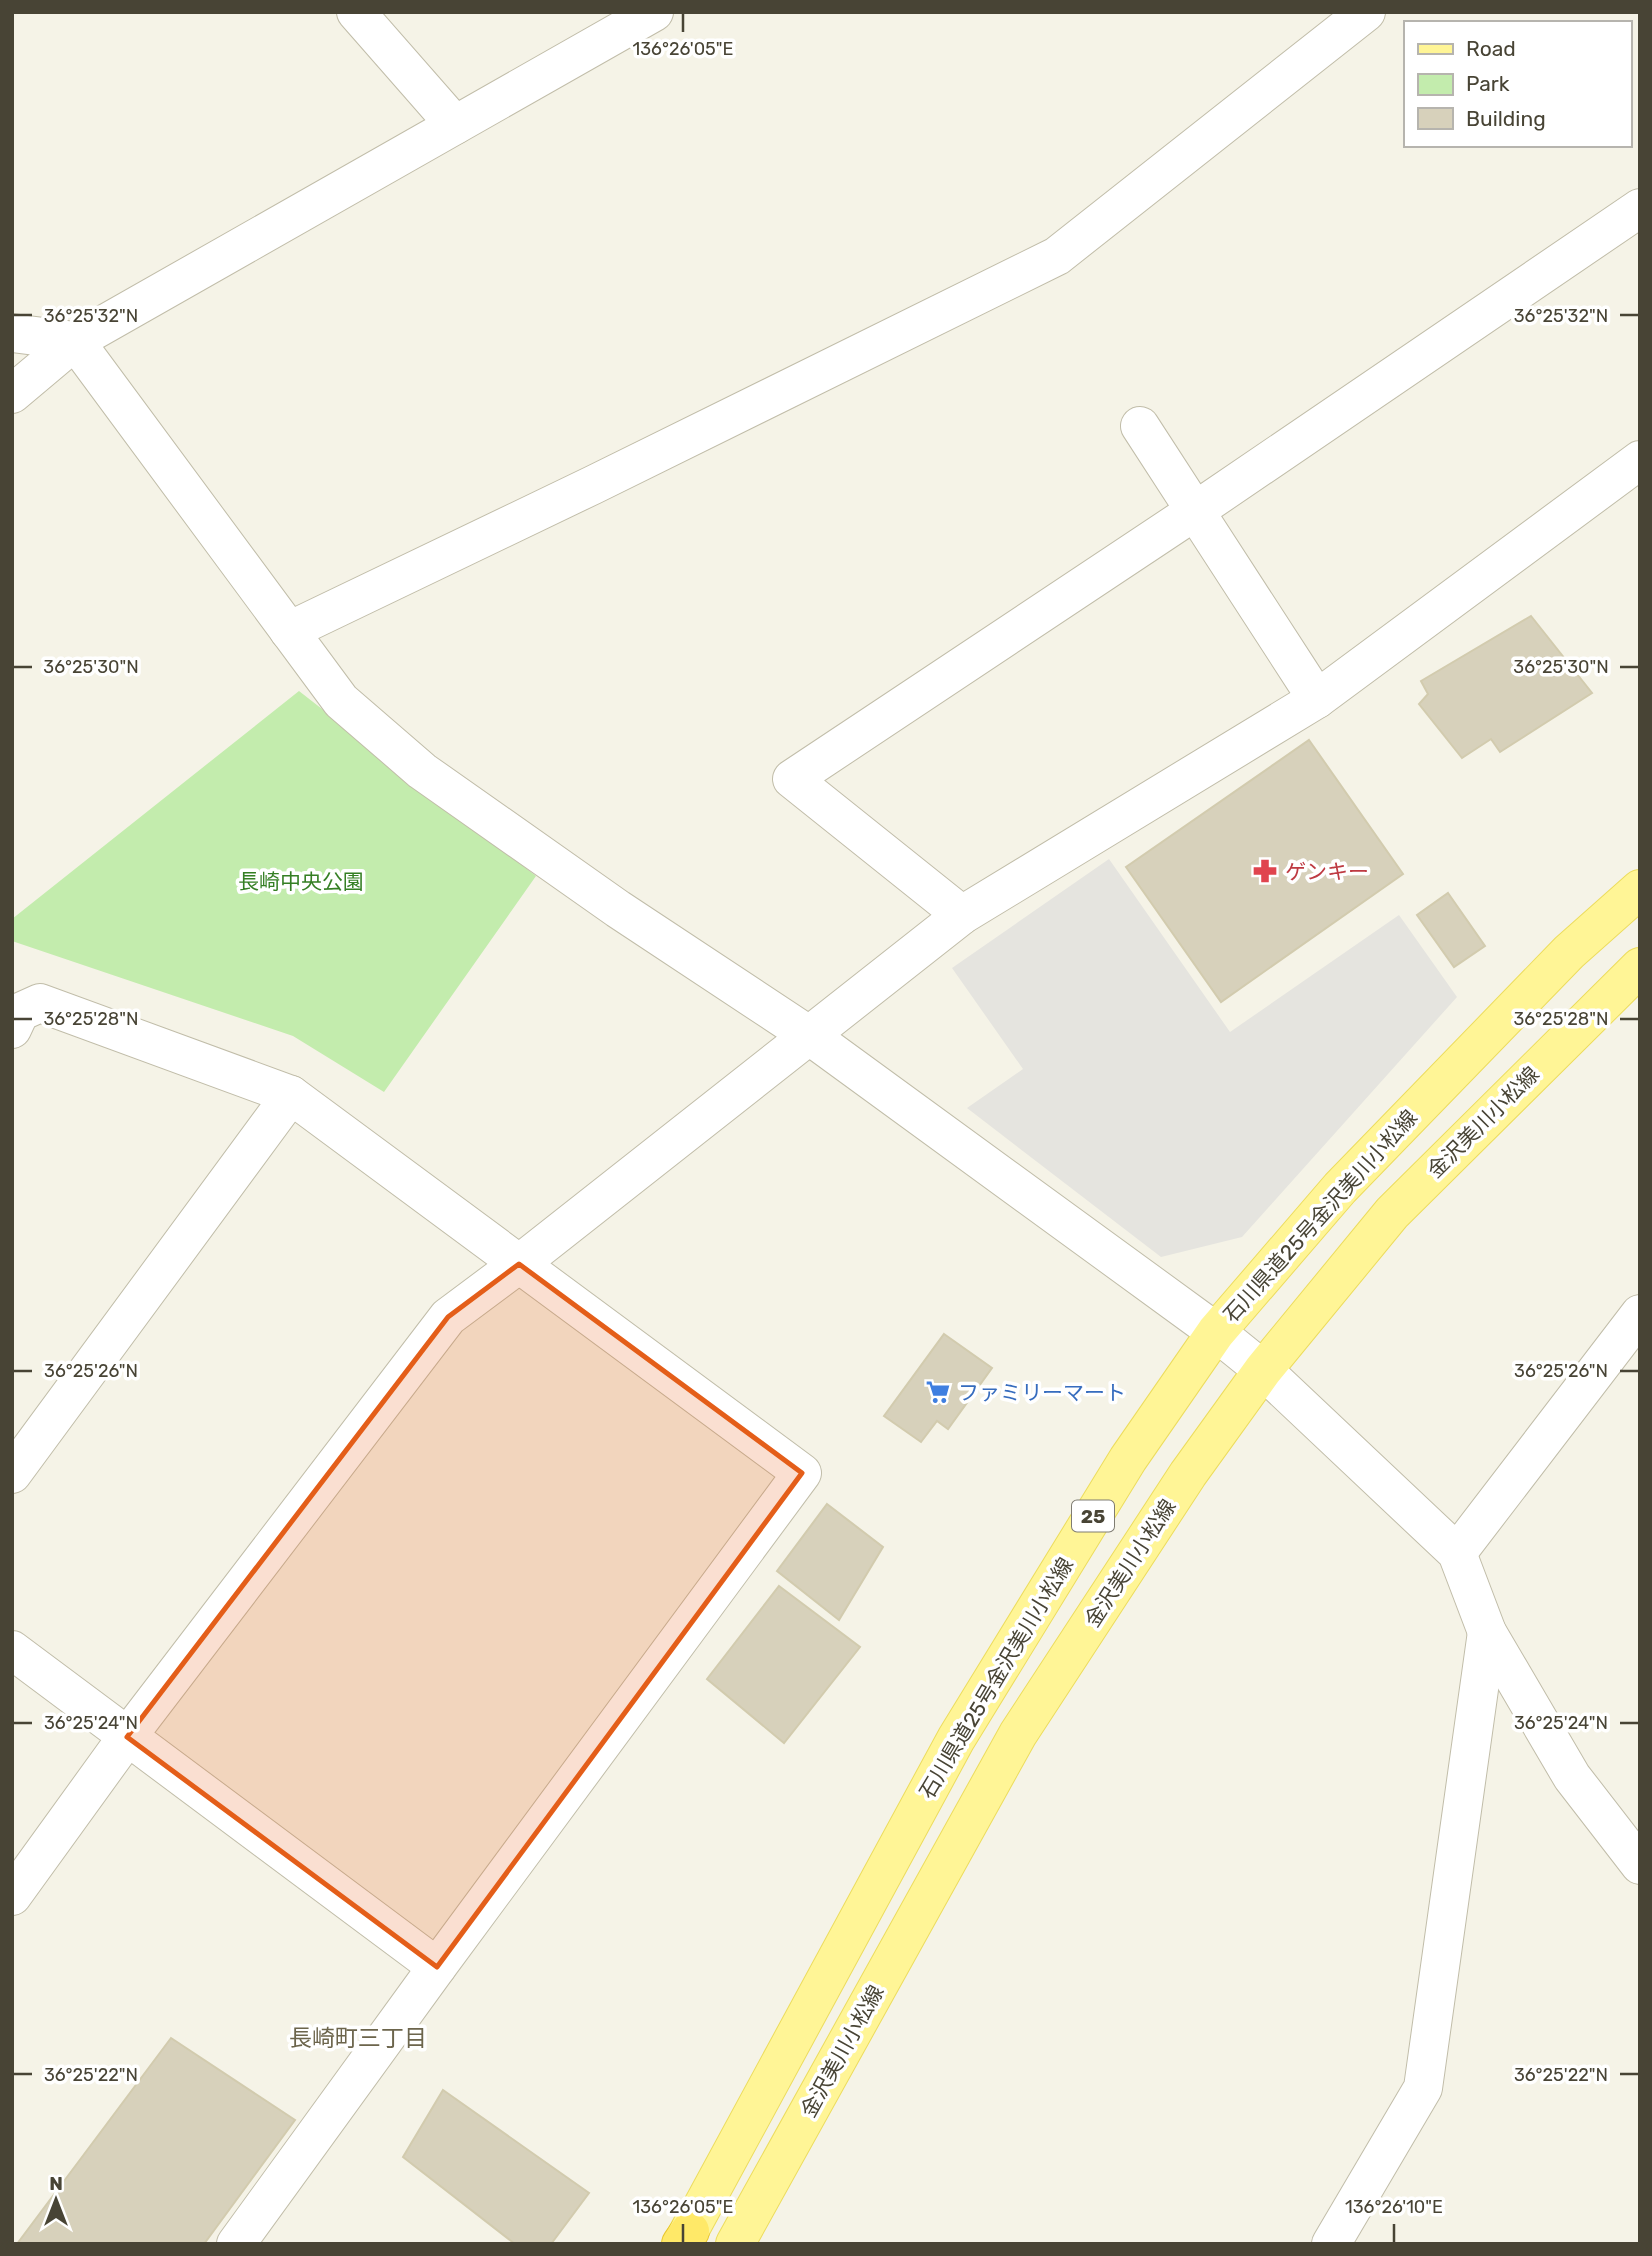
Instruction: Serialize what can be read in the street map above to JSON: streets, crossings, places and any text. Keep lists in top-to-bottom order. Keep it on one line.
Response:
{"streets":{"main road":["金沢美川小松線","石川県道25号金沢美川小松線","25"]},"districts":["長崎町三丁目"],"parks":["長崎中央公園"],"places":{"pharmacy":["ゲンキー"],"supermarket":["ファミリーマート"]},"legend":["Road","Park","Building"],"north":"top","coordinates":["136°26'05\"E","36°25'32\"N","36°25'30\"N","36°25'28\"N","36°25'26\"N","36°25'24\"N","36°25'22\"N","136°26'10\"E"]}
